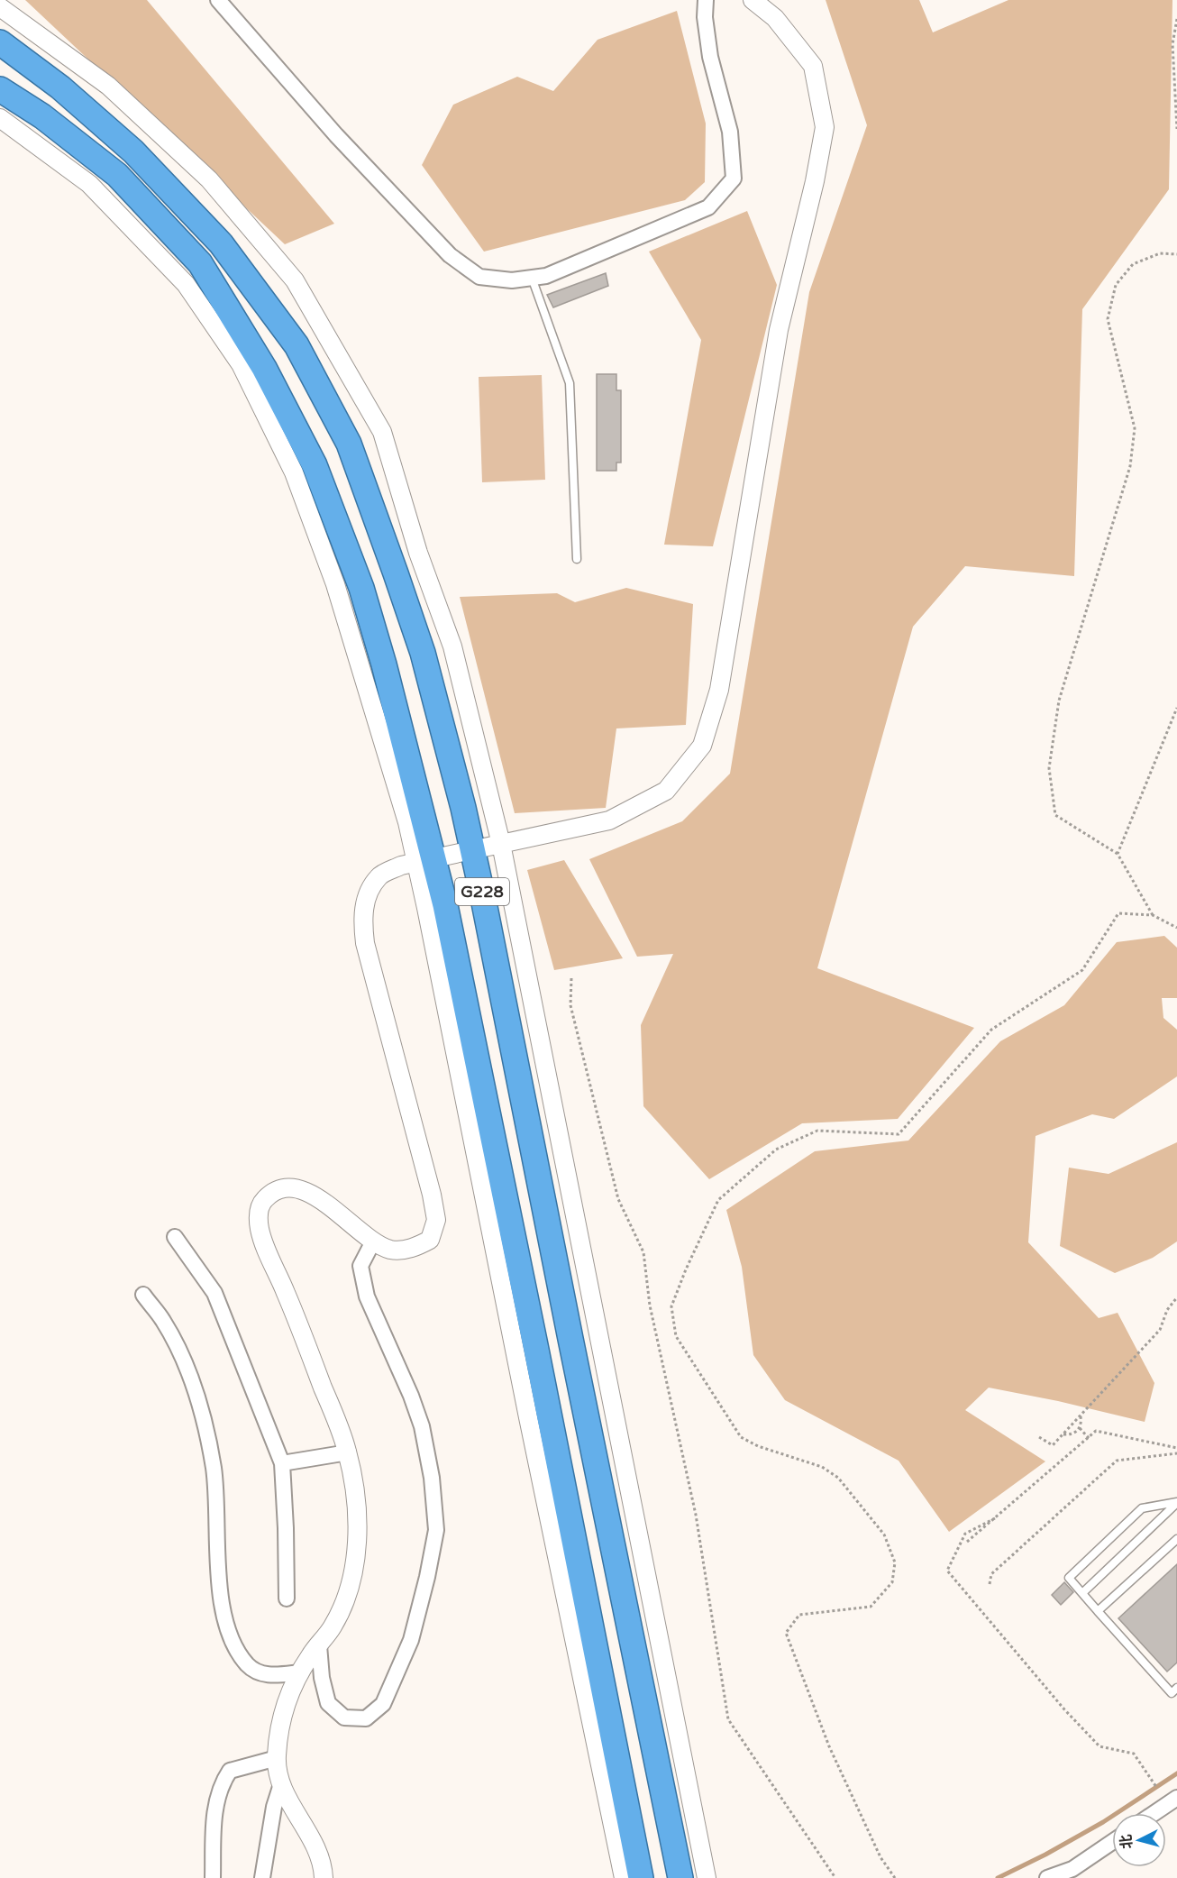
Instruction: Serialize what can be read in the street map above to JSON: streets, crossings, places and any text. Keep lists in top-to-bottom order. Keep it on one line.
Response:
{"streets":{"highway":["G228"]},"north":"left"}
